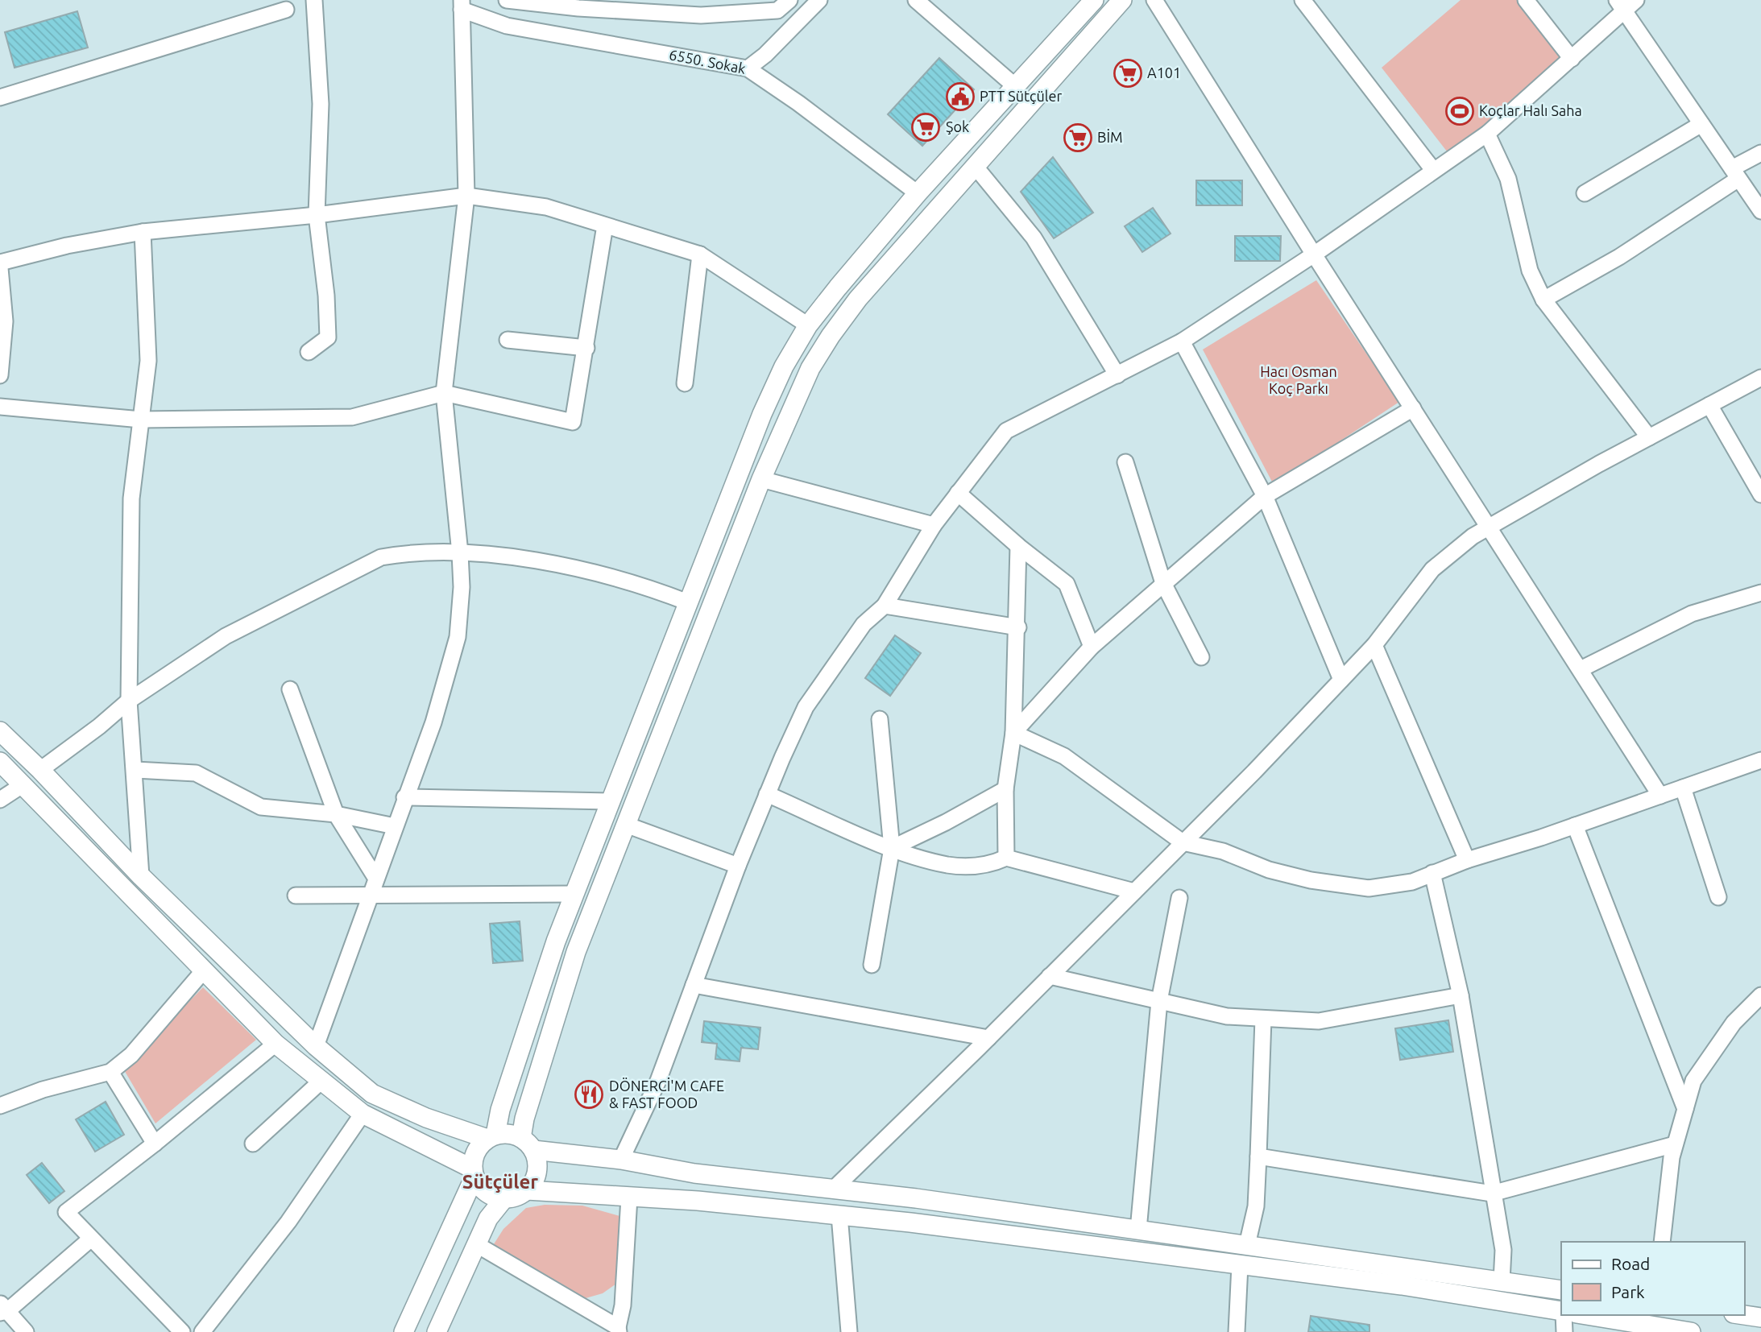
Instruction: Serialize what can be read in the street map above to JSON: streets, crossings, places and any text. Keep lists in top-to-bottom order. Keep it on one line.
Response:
{"streets":{"street":["6550. Sokak"]},"districts":["Sütçüler"],"parks":["Hacı Osman Koç Parkı"],"places":{"supermarket":["A101","Şok","BİM"],"public building":["PTT Sütçüler"],"sports":["Koçlar Halı Saha"],"restaurant":["DÖNERCİ'M CAFE & FAST FOOD"]},"legend":["Road","Park"]}
